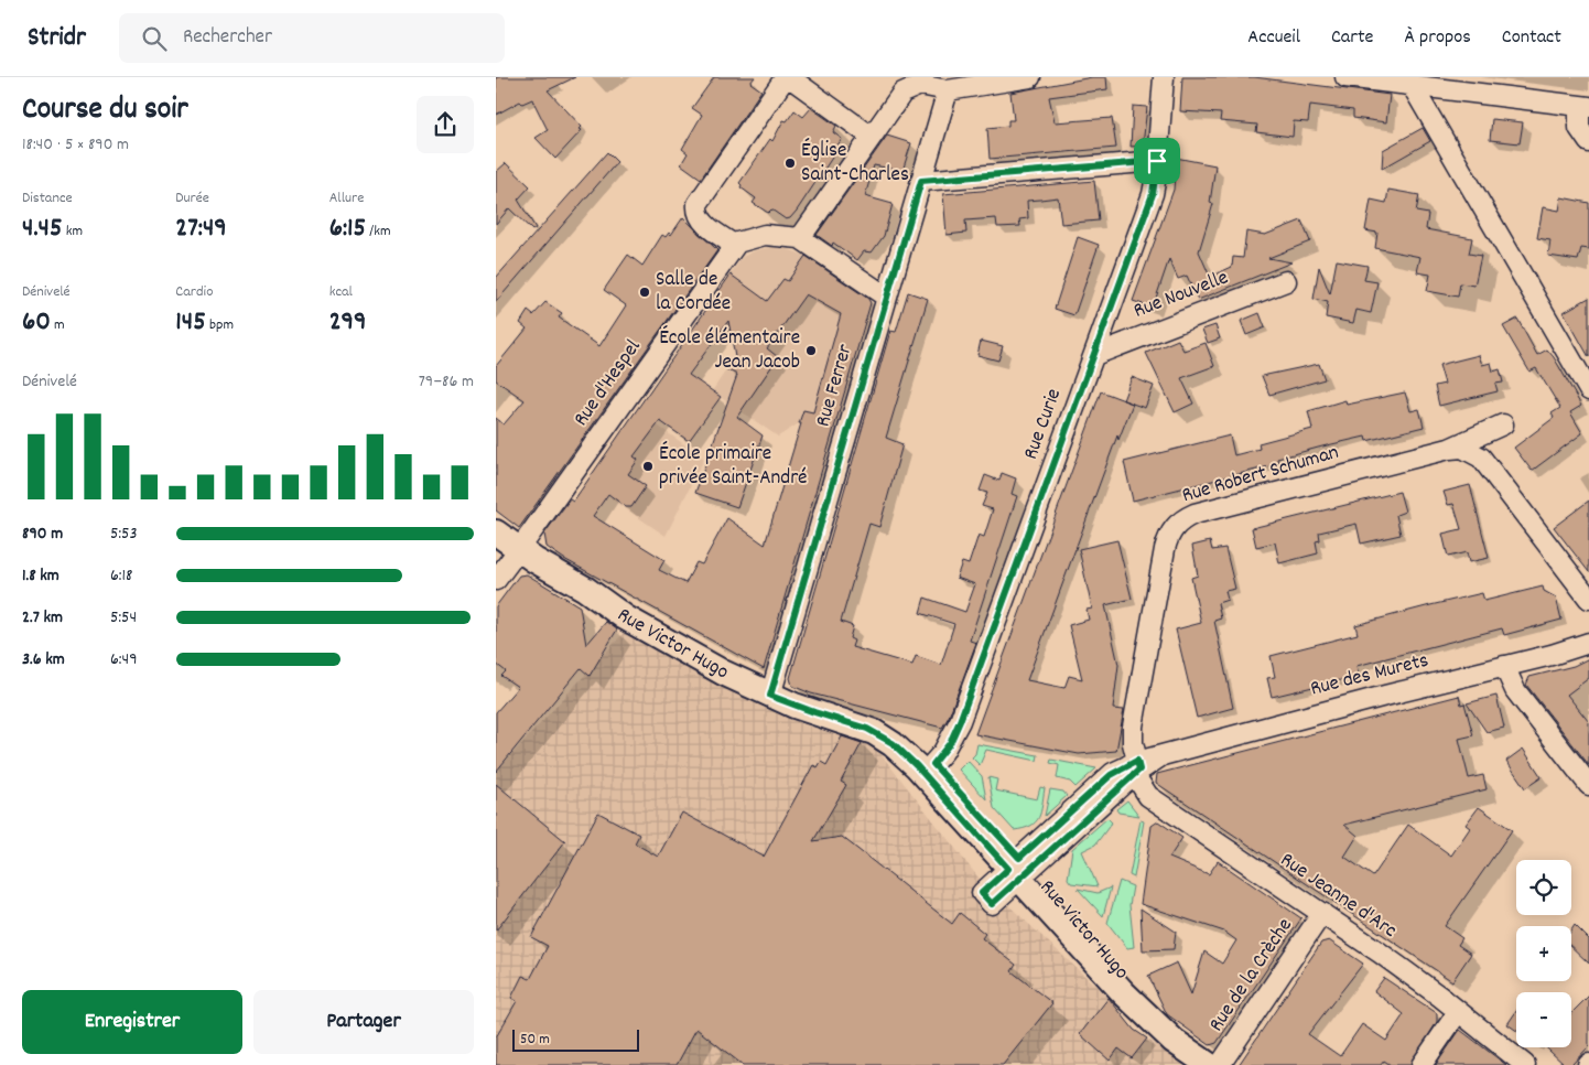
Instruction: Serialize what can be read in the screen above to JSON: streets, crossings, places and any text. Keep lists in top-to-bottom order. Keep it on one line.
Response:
{"streets":{"main road":["Rue Victor Hugo"],"street":["Rue Nouvelle","Rue d'Hespel","Rue Ferrer","Rue Curie","Rue Robert Schuman","Rue des Murets","Rue Jeanne d'Arc","Rue de la Crèche"]},"crossings":[["Rue Nouvelle","Rue Curie"],["Rue d'Hespel","Rue Victor Hugo"],["Rue Ferrer","Rue Victor Hugo"],["Rue Curie","Rue Victor Hugo"],["Rue Robert Schuman","Rue des Murets"],["Rue Robert Schuman","Rue Jeanne d'Arc"],["Rue Victor Hugo","Rue des Murets"],["Rue des Murets","Rue Jeanne d'Arc"],["Rue Jeanne d'Arc","Rue de la Crèche"]],"places":["Église Saint-Charles","Salle de la Cordée","École élémentaire Jean Jacob","École primaire privée Saint-André"],"scale_bar":"50 m","page":{"header":"Stridr","search":"Rechercher","nav":["Accueil","Carte","À propos","Contact"],"heading":["Course du soir","18:40 · 5 × 890 m"],"stats":[["Distance","4.45 km"],["Durée","27:49"],["Allure","6:15 /km"],["Dénivelé","60 m"],["Cardio","145 bpm"],["kcal","299"]],"chart":["Dénivelé","79–86 m"],"list":[{"name":"890 m","note":"5:53"},{"name":"1.8 km","note":"6:18"},{"name":"2.7 km","note":"5:54"},{"name":"3.6 km","note":"6:49"}],"map_buttons":["+","−"],"buttons":["Enregistrer","Partager"],"scale":"50 m"}}
